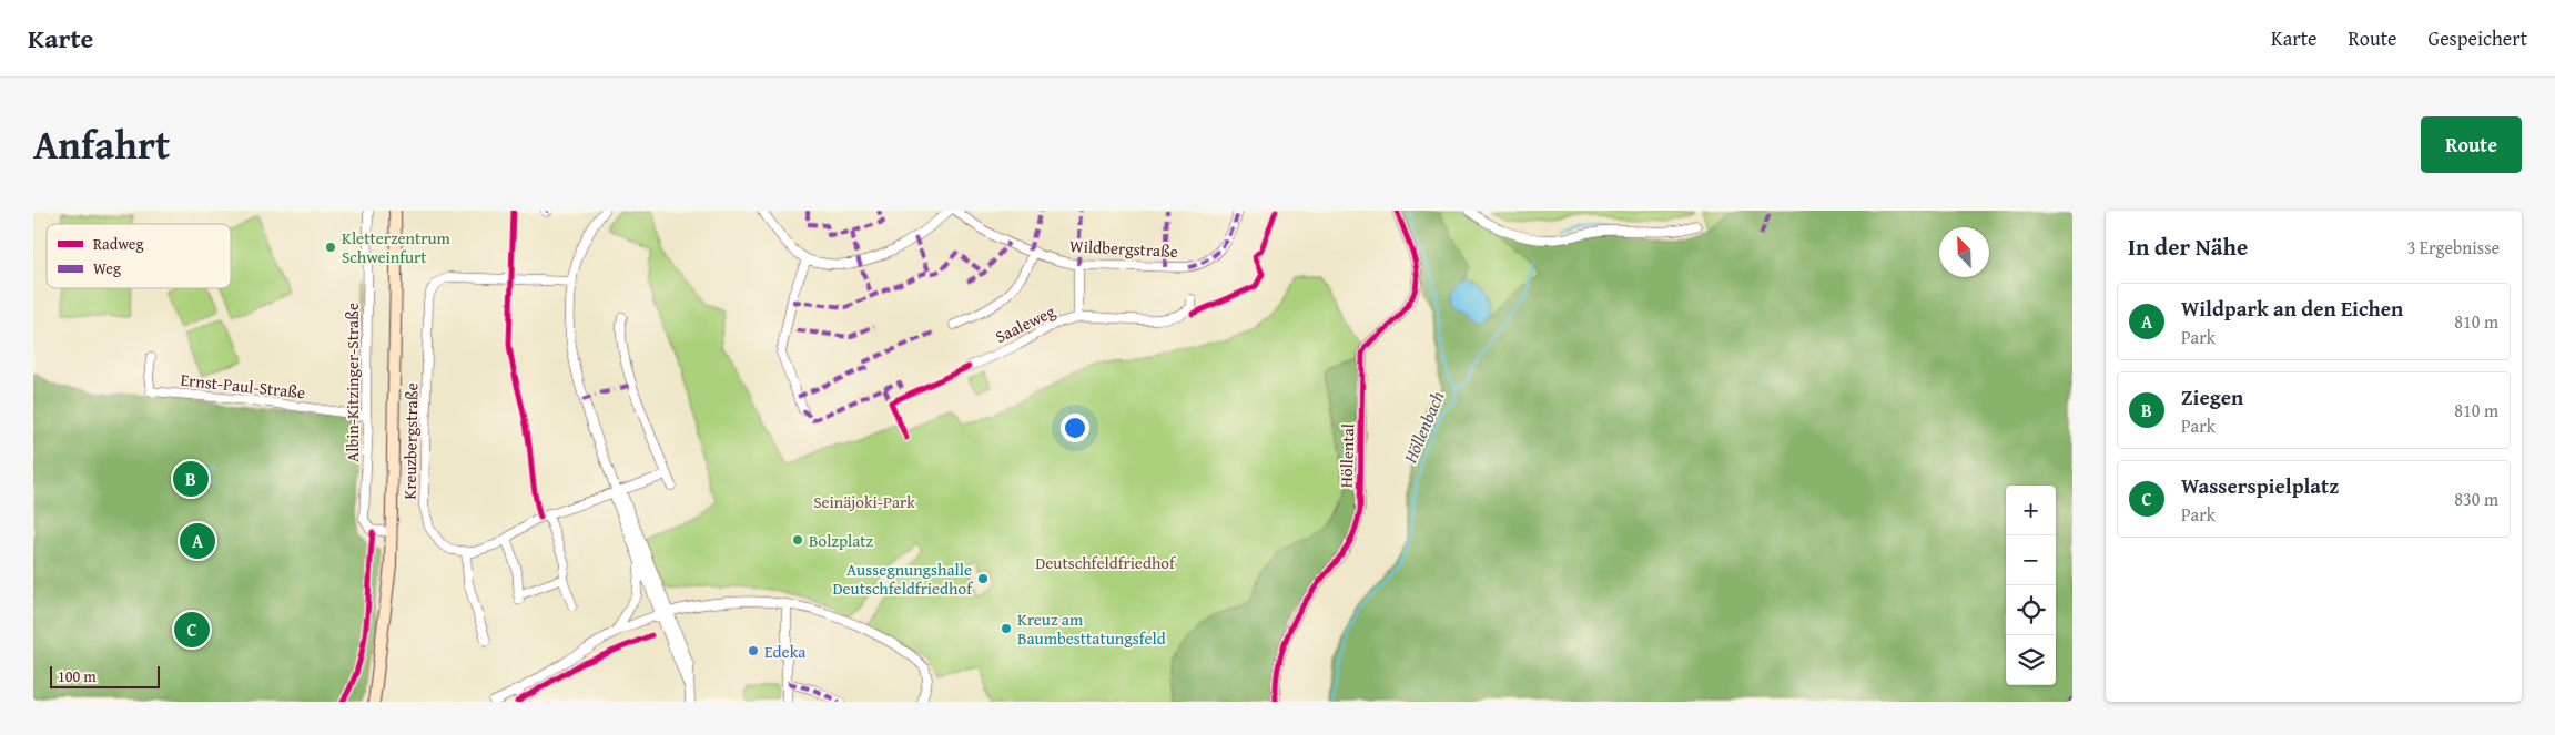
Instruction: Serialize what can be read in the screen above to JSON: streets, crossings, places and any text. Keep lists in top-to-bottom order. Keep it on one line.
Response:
{"streets":{"street":["Wildbergstraße","Saaleweg","Albin-Kitzinger-Straße","Ernst-Paul-Straße","Kreuzbergstraße","Höllental"]},"crossings":[["Wildbergstraße","Saaleweg"],["Albin-Kitzinger-Straße","Ernst-Paul-Straße"]],"water":["Höllenbach"],"parks":["Seinäjoki-Park","Deutschfeldfriedhof"],"places":["Kletterzentrum Schweinfurt","Bolzplatz","Aussegnungshalle Deutschfeldfriedhof","Kreuz am Baumbesttatungsfeld","Edeka"],"legend":["Radweg","Weg"],"scale_bar":"100 m","north":"top left","page":{"header":"Karte","nav":["Karte","Route","Gespeichert"],"title":"Anfahrt","buttons":"Route","heading":["In der Nähe","3 Ergebnisse"],"list":[{"mark":"A","name":"Wildpark an den Eichen","note":"Park","value":"810 m"},{"mark":"B","name":"Ziegen","note":"Park","value":"810 m"},{"mark":"C","name":"Wasserspielplatz","note":"Park","value":"830 m"}],"pins":["B","A","C"],"map_buttons":["+","−"],"scale":"100 m"}}
